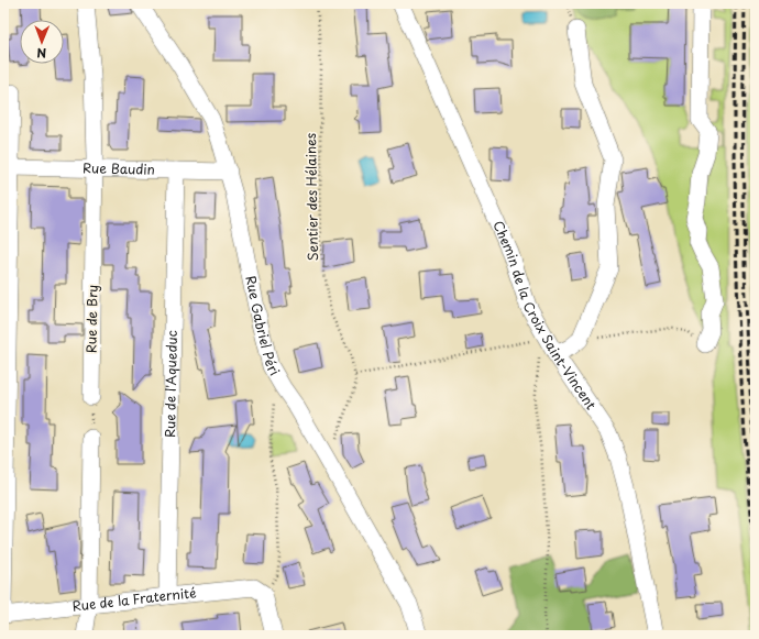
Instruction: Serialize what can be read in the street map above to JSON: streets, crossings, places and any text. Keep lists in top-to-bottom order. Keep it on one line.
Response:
{"streets":{"street":["Rue Baudin","Chemin de la Croix Saint-Vincent","Rue de Bry","Rue Gabriel Péri","Rue de l'Aqueduc","Rue de la Fraternité"],"path":["Sentier des Hélaines"]},"crossings":[["Rue Baudin","Rue de Bry"],["Rue Baudin","Rue Gabriel Péri"],["Rue Baudin","Rue de l'Aqueduc"],["Sentier des Hélaines","Rue Gabriel Péri"],["Rue de l'Aqueduc","Rue de la Fraternité"]],"north":"bottom"}
